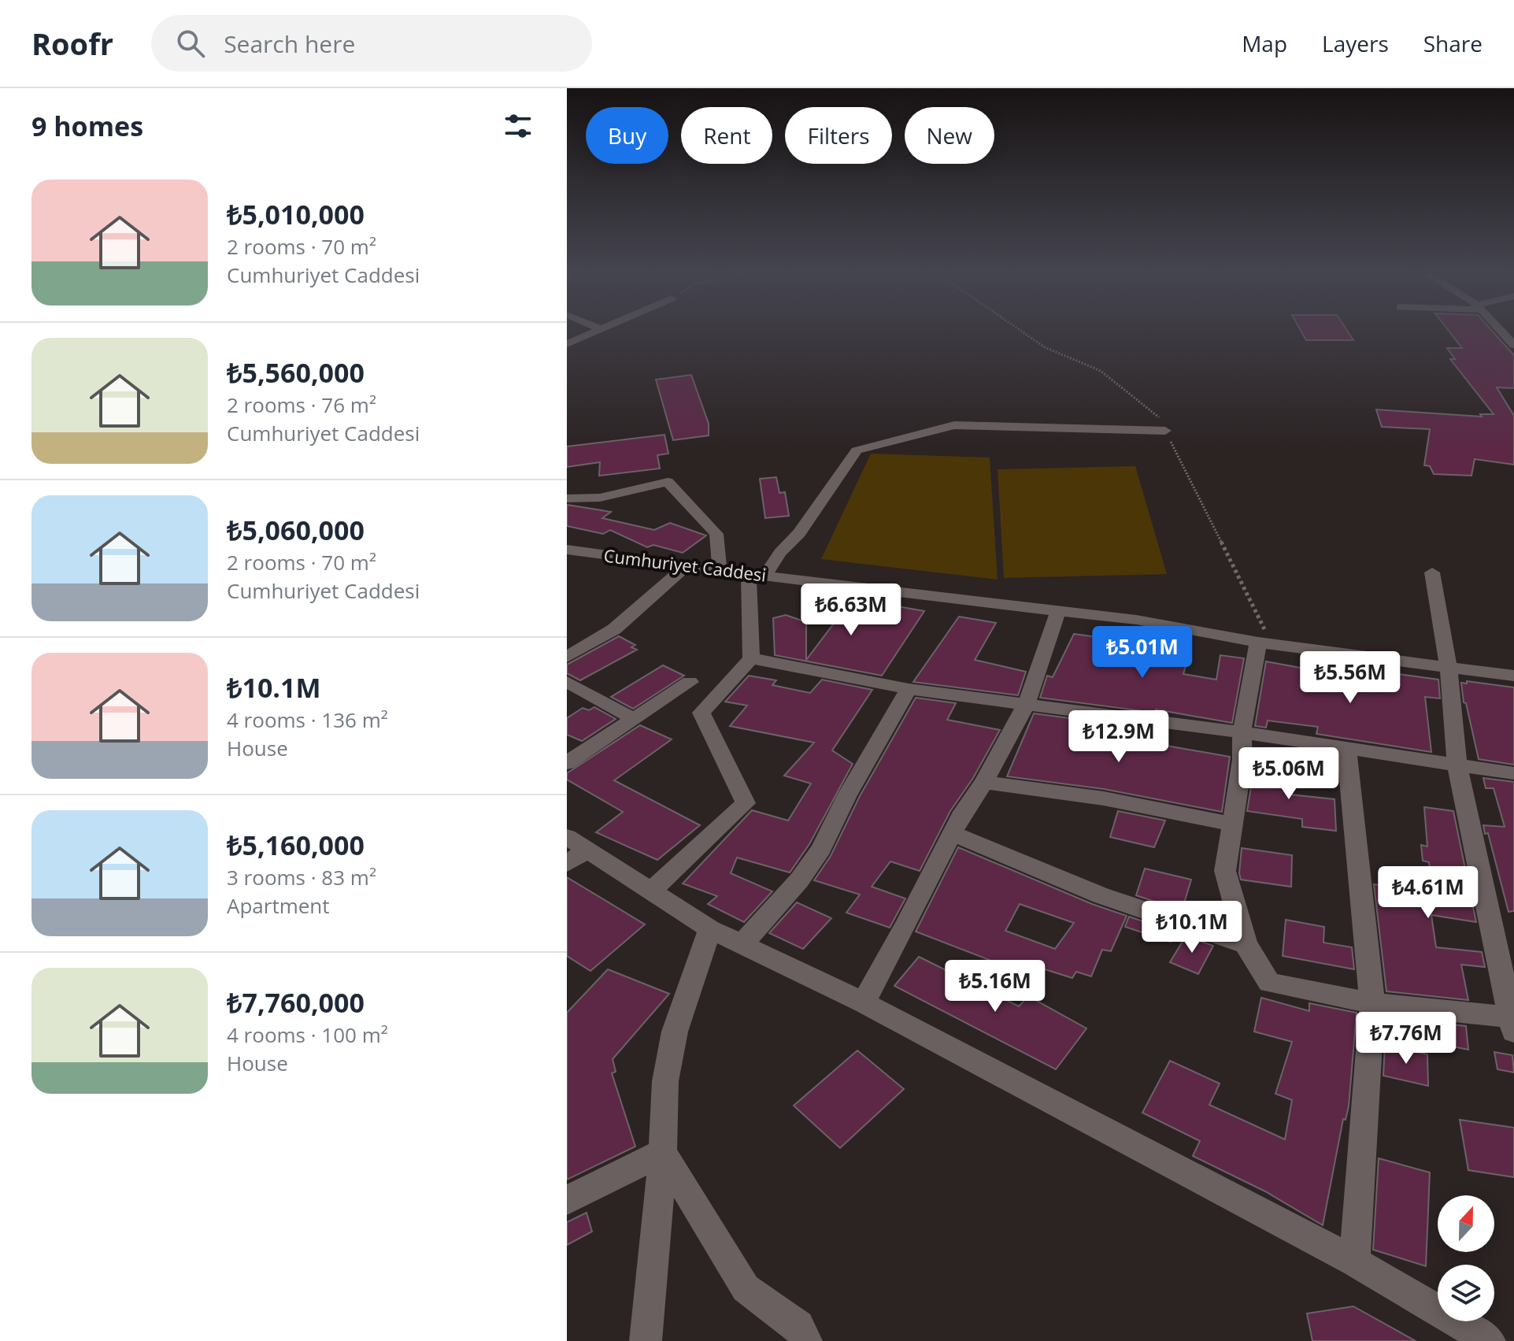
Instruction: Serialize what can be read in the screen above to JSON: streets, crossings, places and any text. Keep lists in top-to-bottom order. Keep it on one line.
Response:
{"streets":{"street":["Cumhuriyet Caddesi"]},"north":"top","page":{"header":"Roofr","search":"Search here","nav":["Map","Layers","Share"],"heading":"9 homes","chip":["Buy","Rent","Filters","New"],"list":[{"name":"₺5,010,000","note":"2 rooms · 70 m² · Cumhuriyet Caddesi"},{"name":"₺5,560,000","note":"2 rooms · 76 m² · Cumhuriyet Caddesi"},{"name":"₺5,060,000","note":"2 rooms · 70 m² · Cumhuriyet Caddesi"},{"name":"₺10.1M","note":"4 rooms · 136 m² · House"},{"name":"₺5,160,000","note":"3 rooms · 83 m² · Apartment"},{"name":"₺7,760,000","note":"4 rooms · 100 m² · House"}],"price":["₺6.63M","₺5.01M","₺5.56M","₺12.9M","₺5.06M","₺4.61M","₺10.1M","₺5.16M","₺7.76M"]}}
